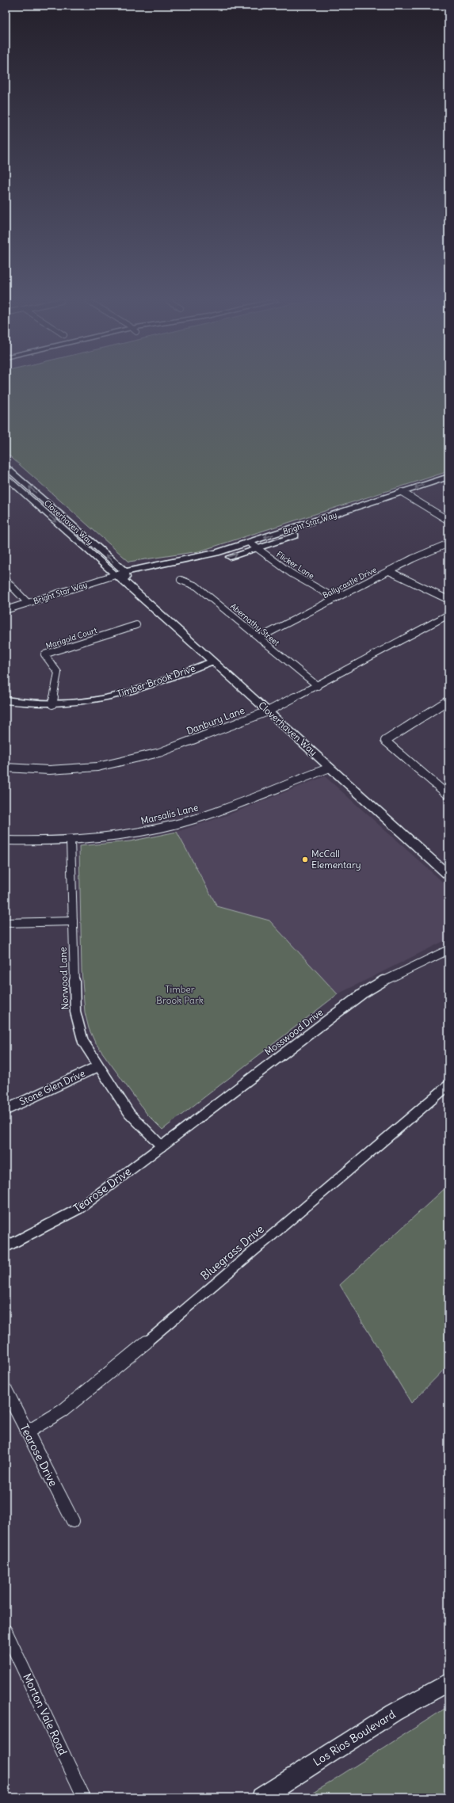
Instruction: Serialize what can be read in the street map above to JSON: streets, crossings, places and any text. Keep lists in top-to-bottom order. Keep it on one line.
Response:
{"streets":{"street":["Cloverhaven Way","Bright Star Way","Flicker Lane","Ballycastle Drive","Abernathy Street","Marigold Court","Timber Brook Drive","Danbury Lane","Marsalis Lane","Norwood Lane","Mosswood Drive","Stone Glen Drive","Tearose Drive","Bluegrass Drive","Morton Vale Road","Los Rios Boulevard"]},"crossings":[["Cloverhaven Way","Bright Star Way"],["Cloverhaven Way","Timber Brook Drive"],["Cloverhaven Way","Danbury Lane"],["Cloverhaven Way","Marsalis Lane"],["Bright Star Way","Flicker Lane"],["Flicker Lane","Ballycastle Drive"],["Ballycastle Drive","Abernathy Street"],["Abernathy Street","Danbury Lane"],["Marigold Court","Timber Brook Drive"],["Marsalis Lane","Norwood Lane"],["Norwood Lane","Mosswood Drive"],["Norwood Lane","Stone Glen Drive"],["Norwood Lane","Tearose Drive"],["Mosswood Drive","Tearose Drive"],["Tearose Drive","Bluegrass Drive"]],"parks":["Timber Brook Park"],"places":["McCall Elementary"]}
